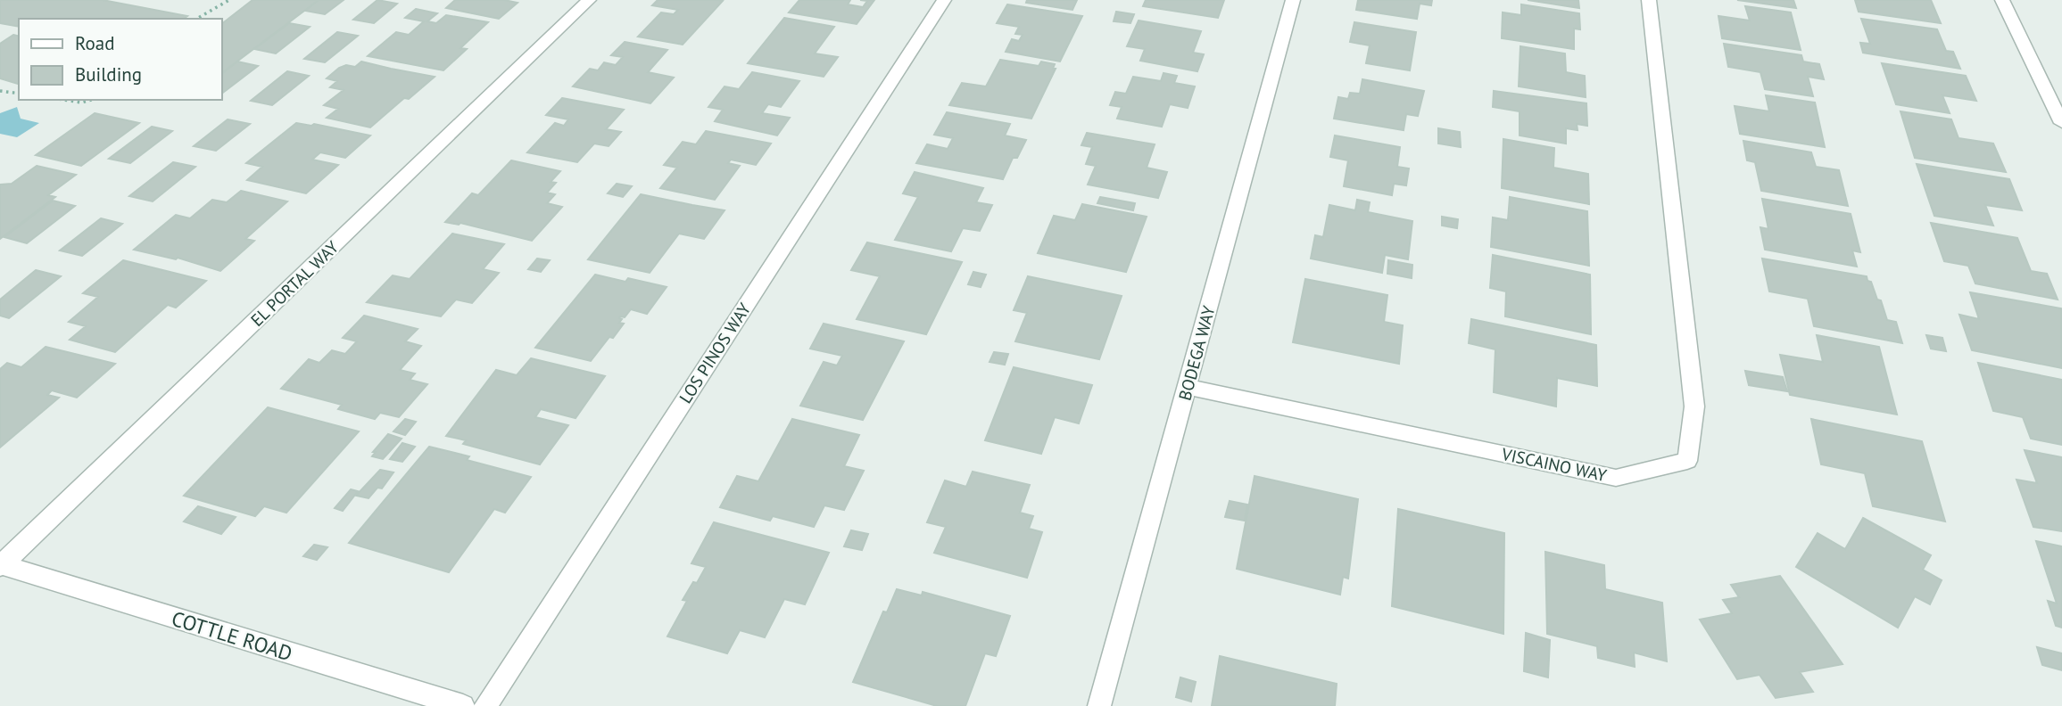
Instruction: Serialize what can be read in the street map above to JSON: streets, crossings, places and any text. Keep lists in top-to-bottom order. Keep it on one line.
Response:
{"streets":{"street":["EL PORTAL WAY","LOS PINOS WAY","BODEGA WAY","VISCAINO WAY","COTTLE ROAD"]},"crossings":[["EL PORTAL WAY","COTTLE ROAD"],["BODEGA WAY","VISCAINO WAY"]],"legend":["Road","Building"]}
